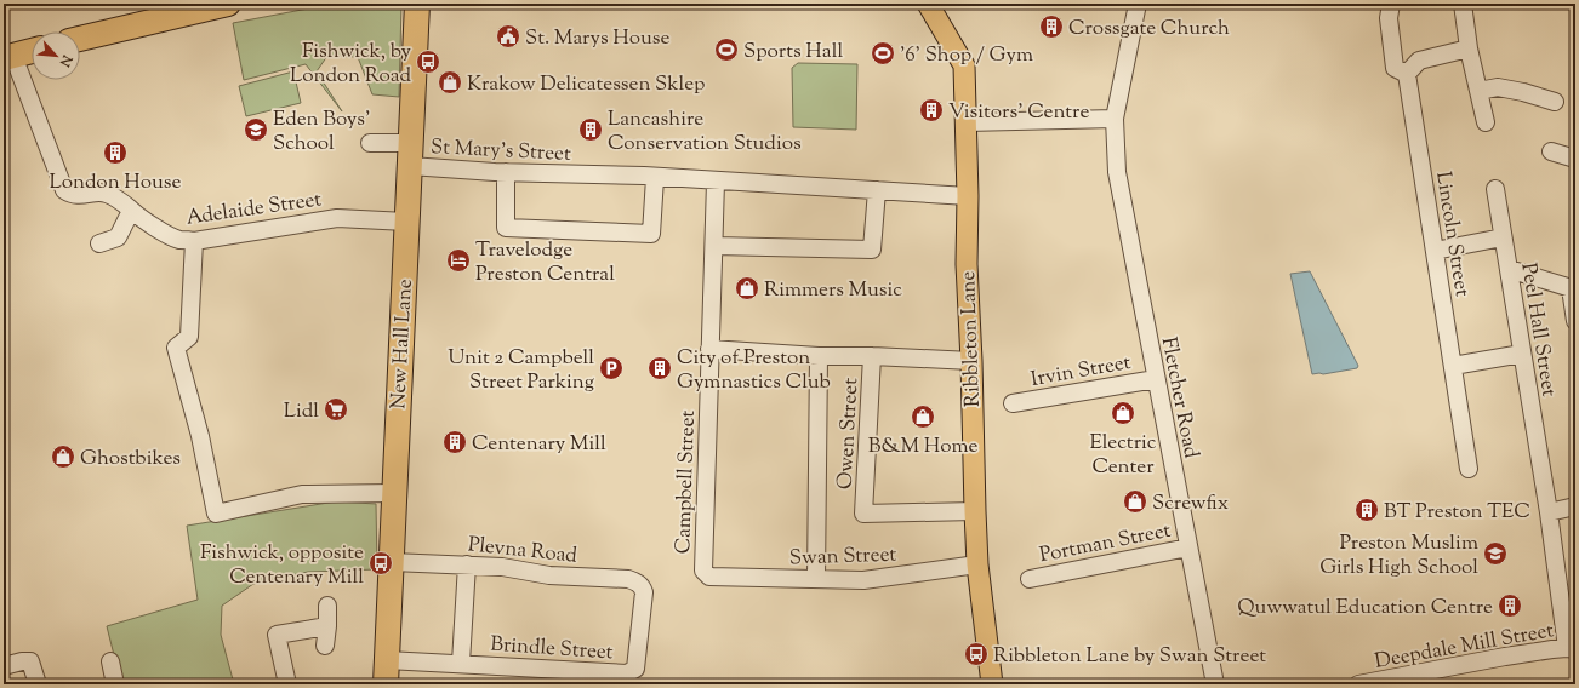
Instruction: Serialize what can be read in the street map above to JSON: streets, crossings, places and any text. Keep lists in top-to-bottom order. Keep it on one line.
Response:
{"streets":{"highway":["New Hall Lane"],"main road":["Ribbleton Lane"],"street":["St Mary's Street","Adelaide Street","Lincoln Street","Peel Hall Street","Irvin Street","Fletcher Road","Owen Street","Campbell Street","Portman Street","Plevna Road","Swan Street","Deepdale Mill Street","Brindle Street"]},"crossings":[["St Mary's Street","Ribbleton Lane"],["St Mary's Street","New Hall Lane"],["St Mary's Street","Campbell Street"],["Adelaide Street","New Hall Lane"],["Peel Hall Street","Deepdale Mill Street"],["Ribbleton Lane","Owen Street"],["Ribbleton Lane","Swan Street"],["New Hall Lane","Plevna Road"],["New Hall Lane","Brindle Street"],["Irvin Street","Fletcher Road"],["Fletcher Road","Portman Street"],["Campbell Street","Swan Street"],["Plevna Road","Brindle Street"]],"places":{"building":["Crossgate Church","Visitors' Centre","Lancashire Conservation Studios","London House","City of Preston Gymnastics Club","Centenary Mill","BT Preston TEC","Quwwatul Education Centre"],"public building":["St. Marys House"],"sports":["Sports Hall","'6' Shop / Gym"],"bus stop":["Fishwick, by London Road","Fishwick, opposite Centenary Mill","Ribbleton Lane by Swan Street"],"shop":["Krakow Delicatessen Sklep","Rimmers Music","Electric Center","B&M Home","Ghostbikes","Screwfix"],"school or university":["Eden Boys' School","Preston Muslim Girls High School"],"hotel":["Travelodge Preston Central"],"parking":["Unit 2 Campbell Street Parking"],"supermarket":["Lidl"]},"north":"bottom right"}
